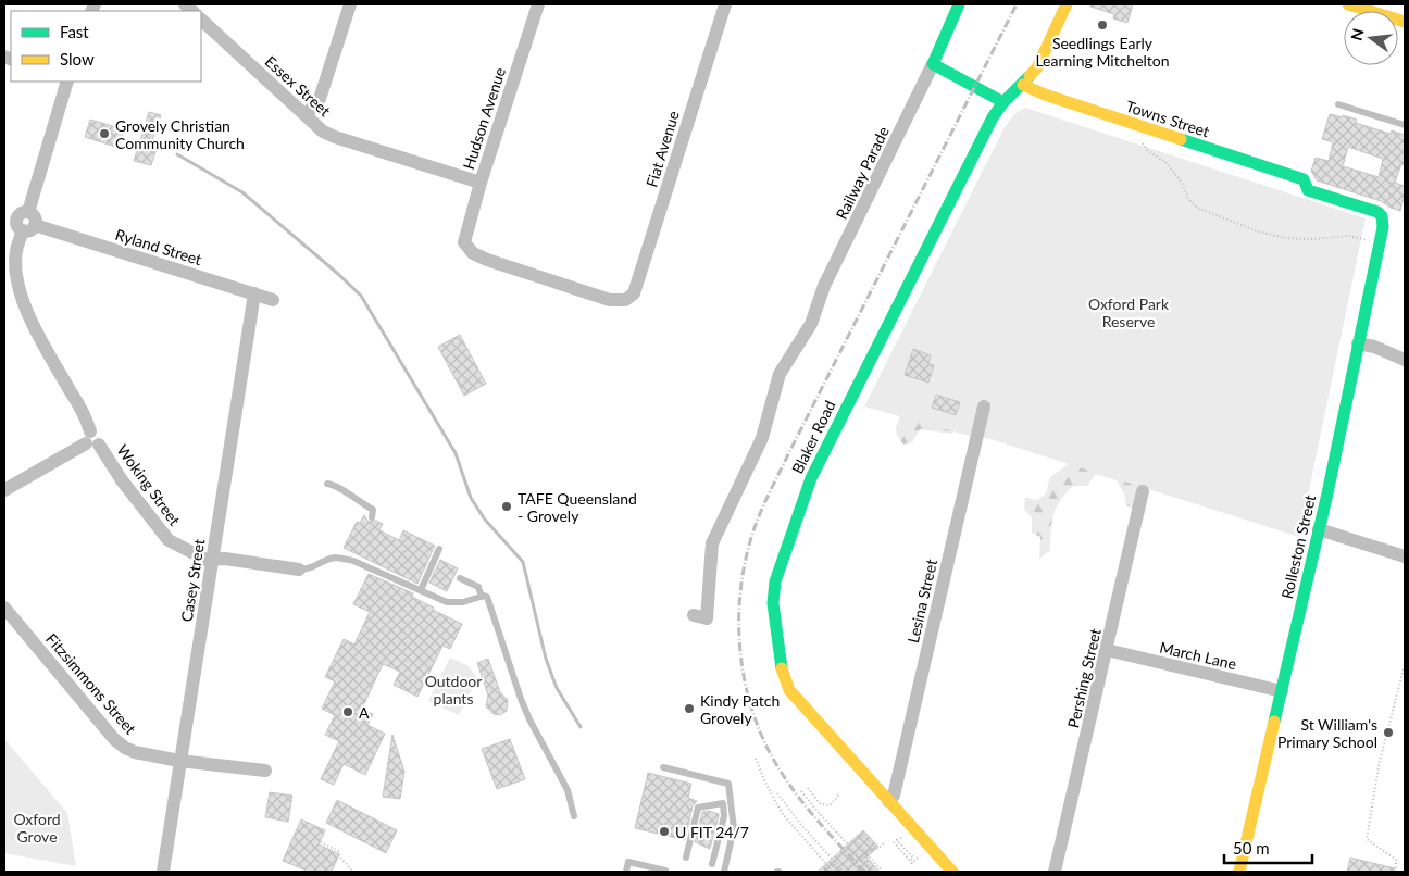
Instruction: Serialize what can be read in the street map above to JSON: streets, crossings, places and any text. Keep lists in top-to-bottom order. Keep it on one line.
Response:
{"streets":{"street":["Essex Street","Hudson Avenue","Towns Street","Fiat Avenue","Railway Parade","Ryland Street","Blaker Road","Woking Street","Rolleston Street","Casey Street","Lesina Street","March Lane","Pershing Street","Fitzsimmons Street"]},"crossings":[["Essex Street","Hudson Avenue"],["Hudson Avenue","Fiat Avenue"],["Towns Street","Blaker Road"],["Towns Street","Rolleston Street"],["Ryland Street","Woking Street"],["Ryland Street","Casey Street"],["Blaker Road","Lesina Street"],["Woking Street","Casey Street"],["Rolleston Street","March Lane"],["Casey Street","Fitzsimmons Street"],["March Lane","Pershing Street"]],"parks":["Oxford Park Reserve","Outdoor plants","Oxford Grove"],"places":["Seedlings Early Learning Mitchelton","Grovely Christian Community Church","TAFE Queensland - Grovely","Kindy Patch Grovely","A","St William's Primary School","U FIT 24/7"],"legend":["Fast","Slow"],"scale_bar":"50 m","north":"left"}
